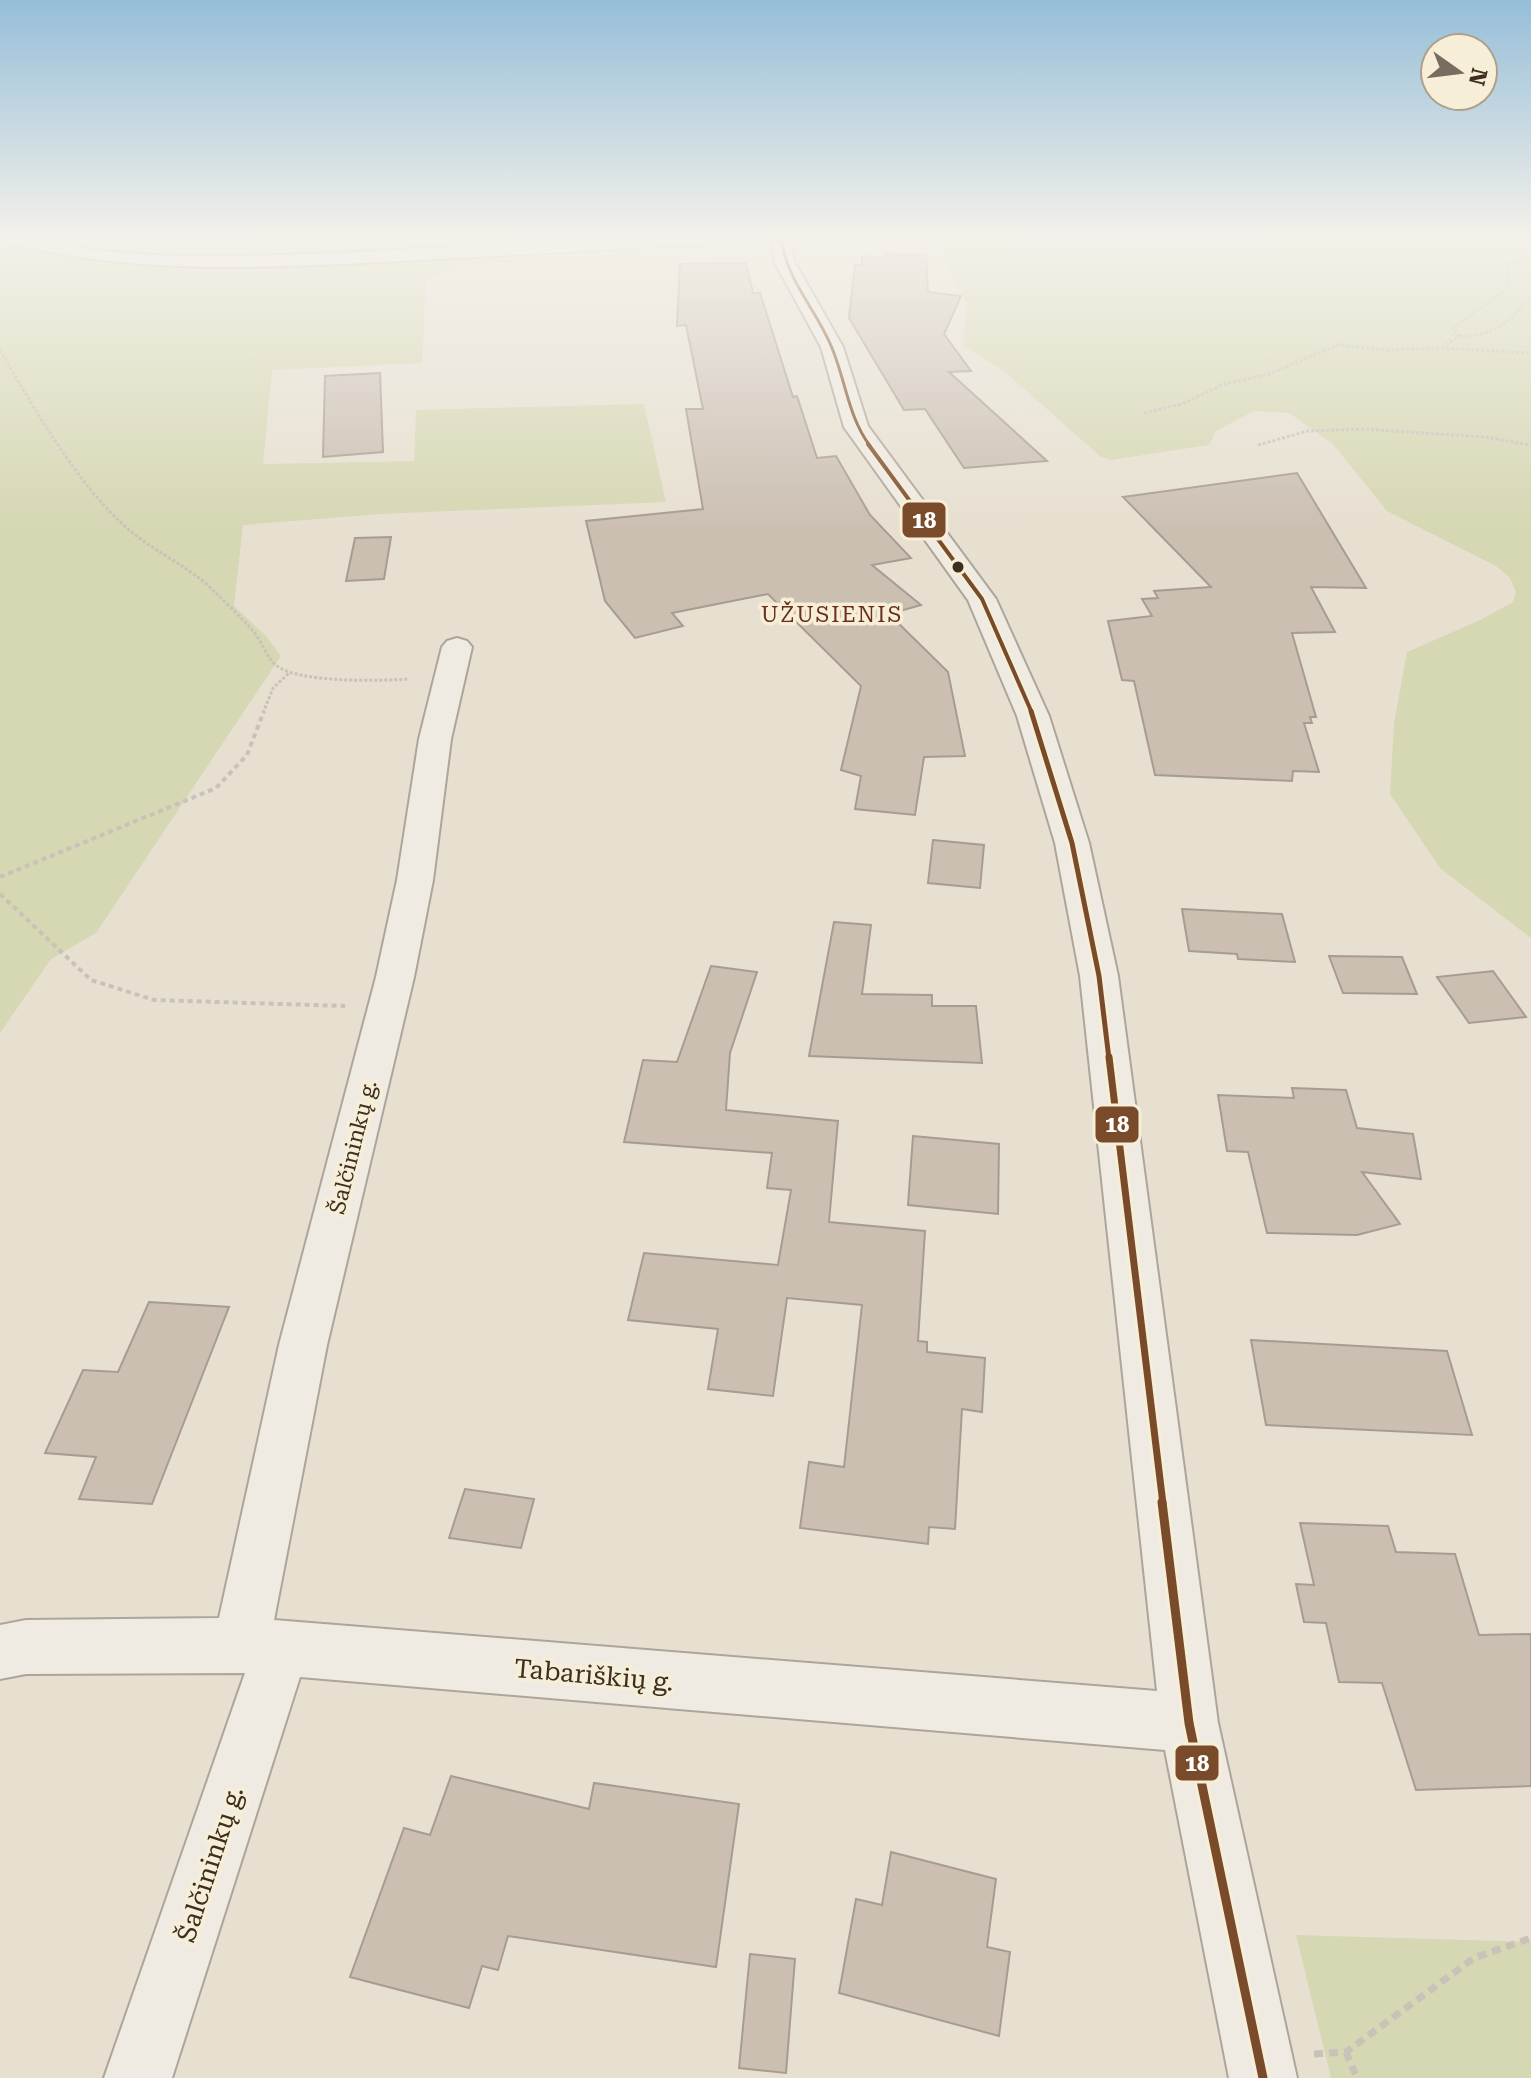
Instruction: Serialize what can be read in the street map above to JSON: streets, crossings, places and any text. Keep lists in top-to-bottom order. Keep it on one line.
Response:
{"streets":{"street":["Šalčininkų g.","Tabariškių g."]},"crossings":[["Šalčininkų g.","Tabariškių g."]],"districts":["UŽUSIENIS"],"lines":["transit line 18"],"north":"right"}
